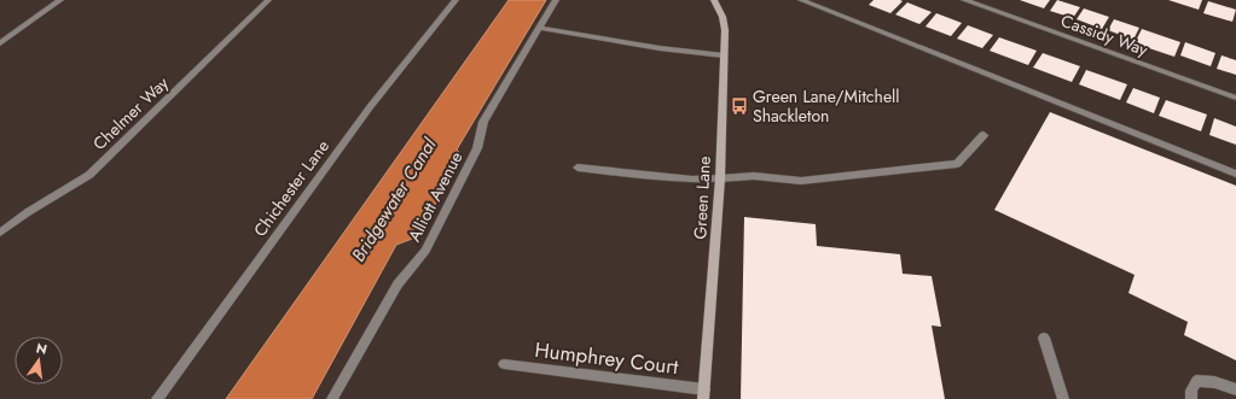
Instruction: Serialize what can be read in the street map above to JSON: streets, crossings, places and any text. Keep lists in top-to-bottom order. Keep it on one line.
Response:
{"streets":{"main road":["Green Lane"],"street":["Cassidy Way","Chelmer Way","Chichester Lane","Alliott Avenue","Humphrey Court"]},"crossings":[["Green Lane","Humphrey Court"]],"water":["Bridgewater Canal"],"places":{"bus stop":["Green Lane/Mitchell Shackleton"]},"north":"top"}
